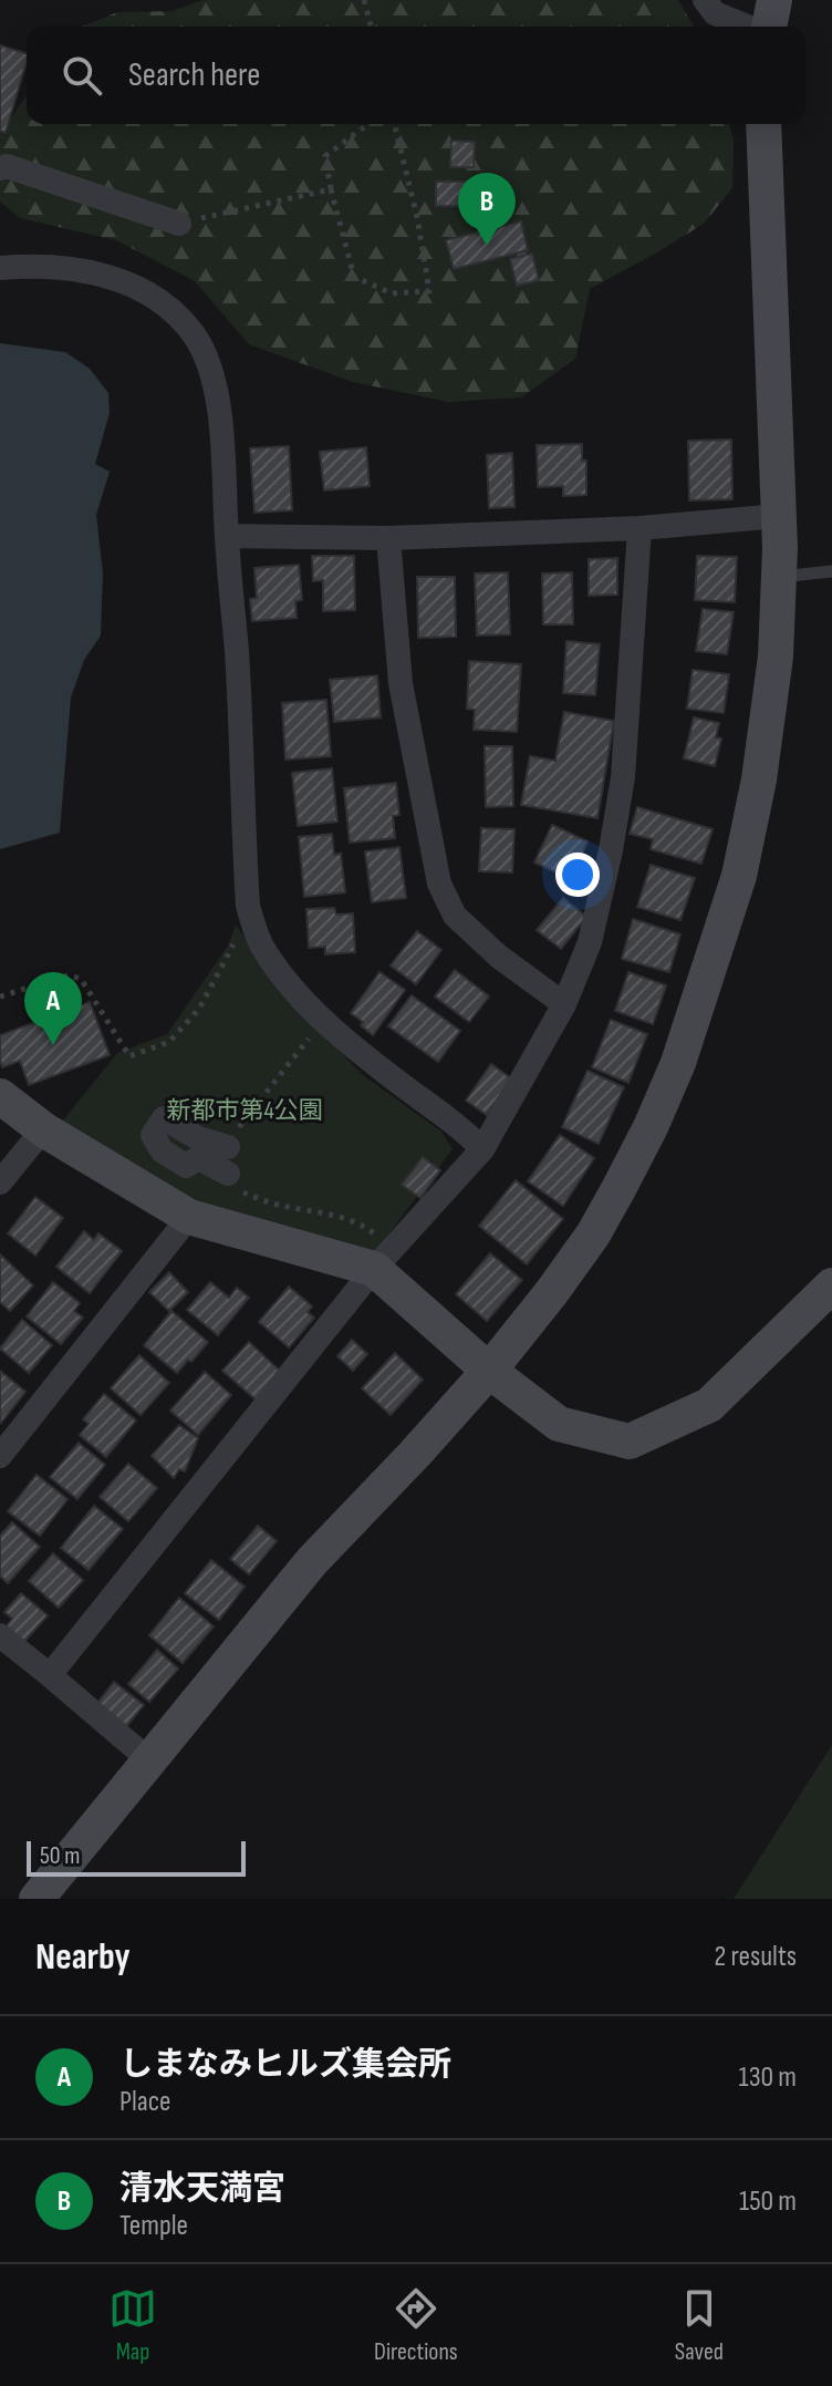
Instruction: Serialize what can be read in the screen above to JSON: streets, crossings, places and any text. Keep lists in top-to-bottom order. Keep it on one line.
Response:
{"parks":["新都市第4公園"],"scale_bar":"50 m","page":{"search":"Search here","pins":["B","A"],"scale":"50 m","heading":["Nearby","2 results"],"list":[{"mark":"A","name":"しまなみヒルズ集会所","note":"Place","value":"130 m"},{"mark":"B","name":"清水天満宮","note":"Temple","value":"150 m"}],"nav":["Map","Directions","Saved"]}}
